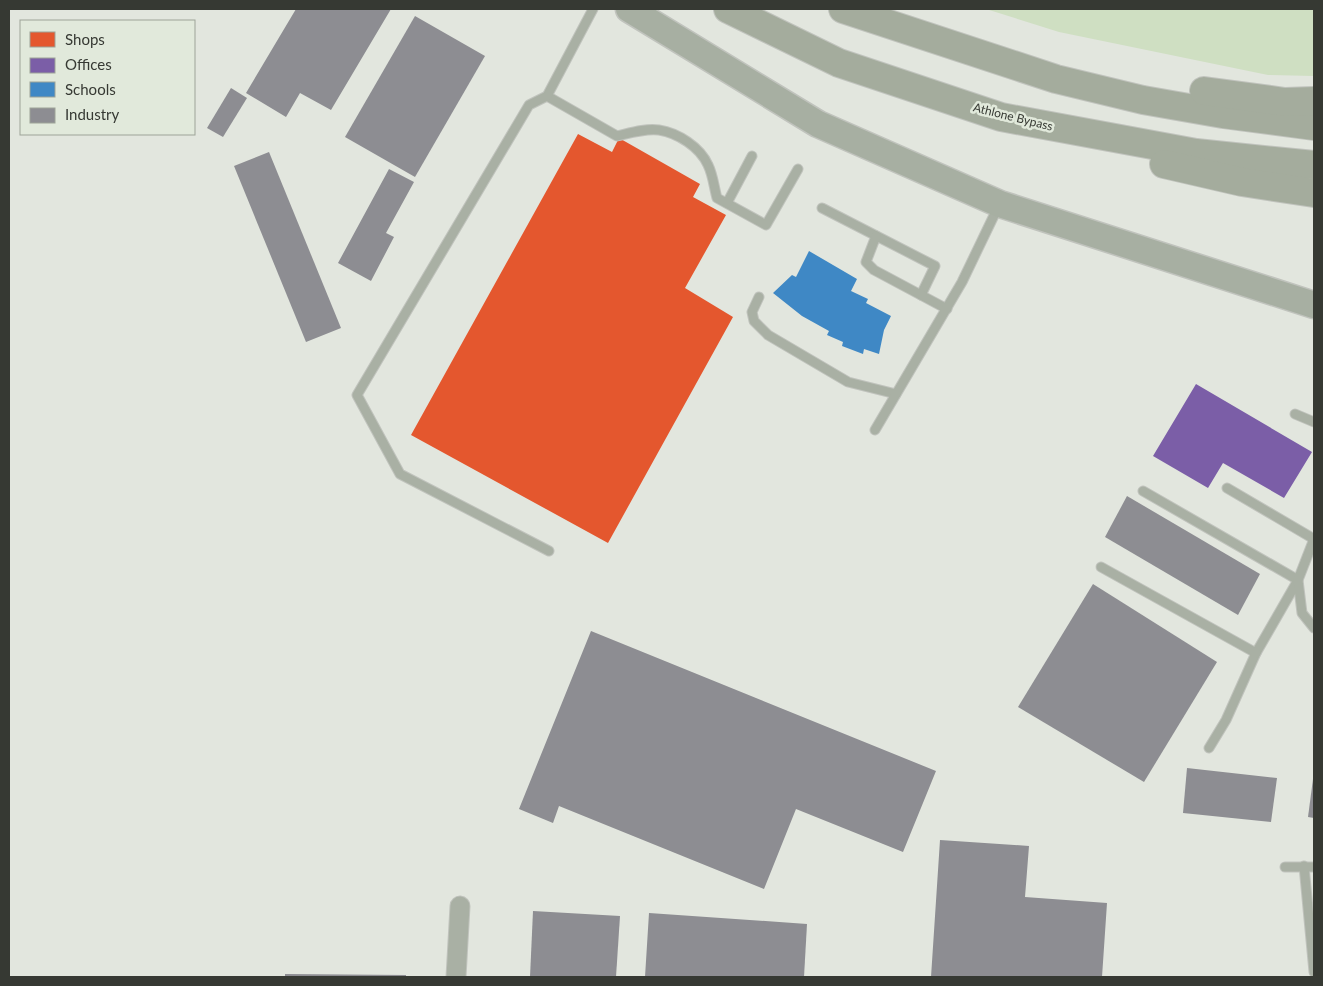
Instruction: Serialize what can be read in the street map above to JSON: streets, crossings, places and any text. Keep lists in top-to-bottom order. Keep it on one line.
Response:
{"streets":{"highway":["Athlone Bypass"]},"legend":["Shops","Offices","Schools","Industry"]}
